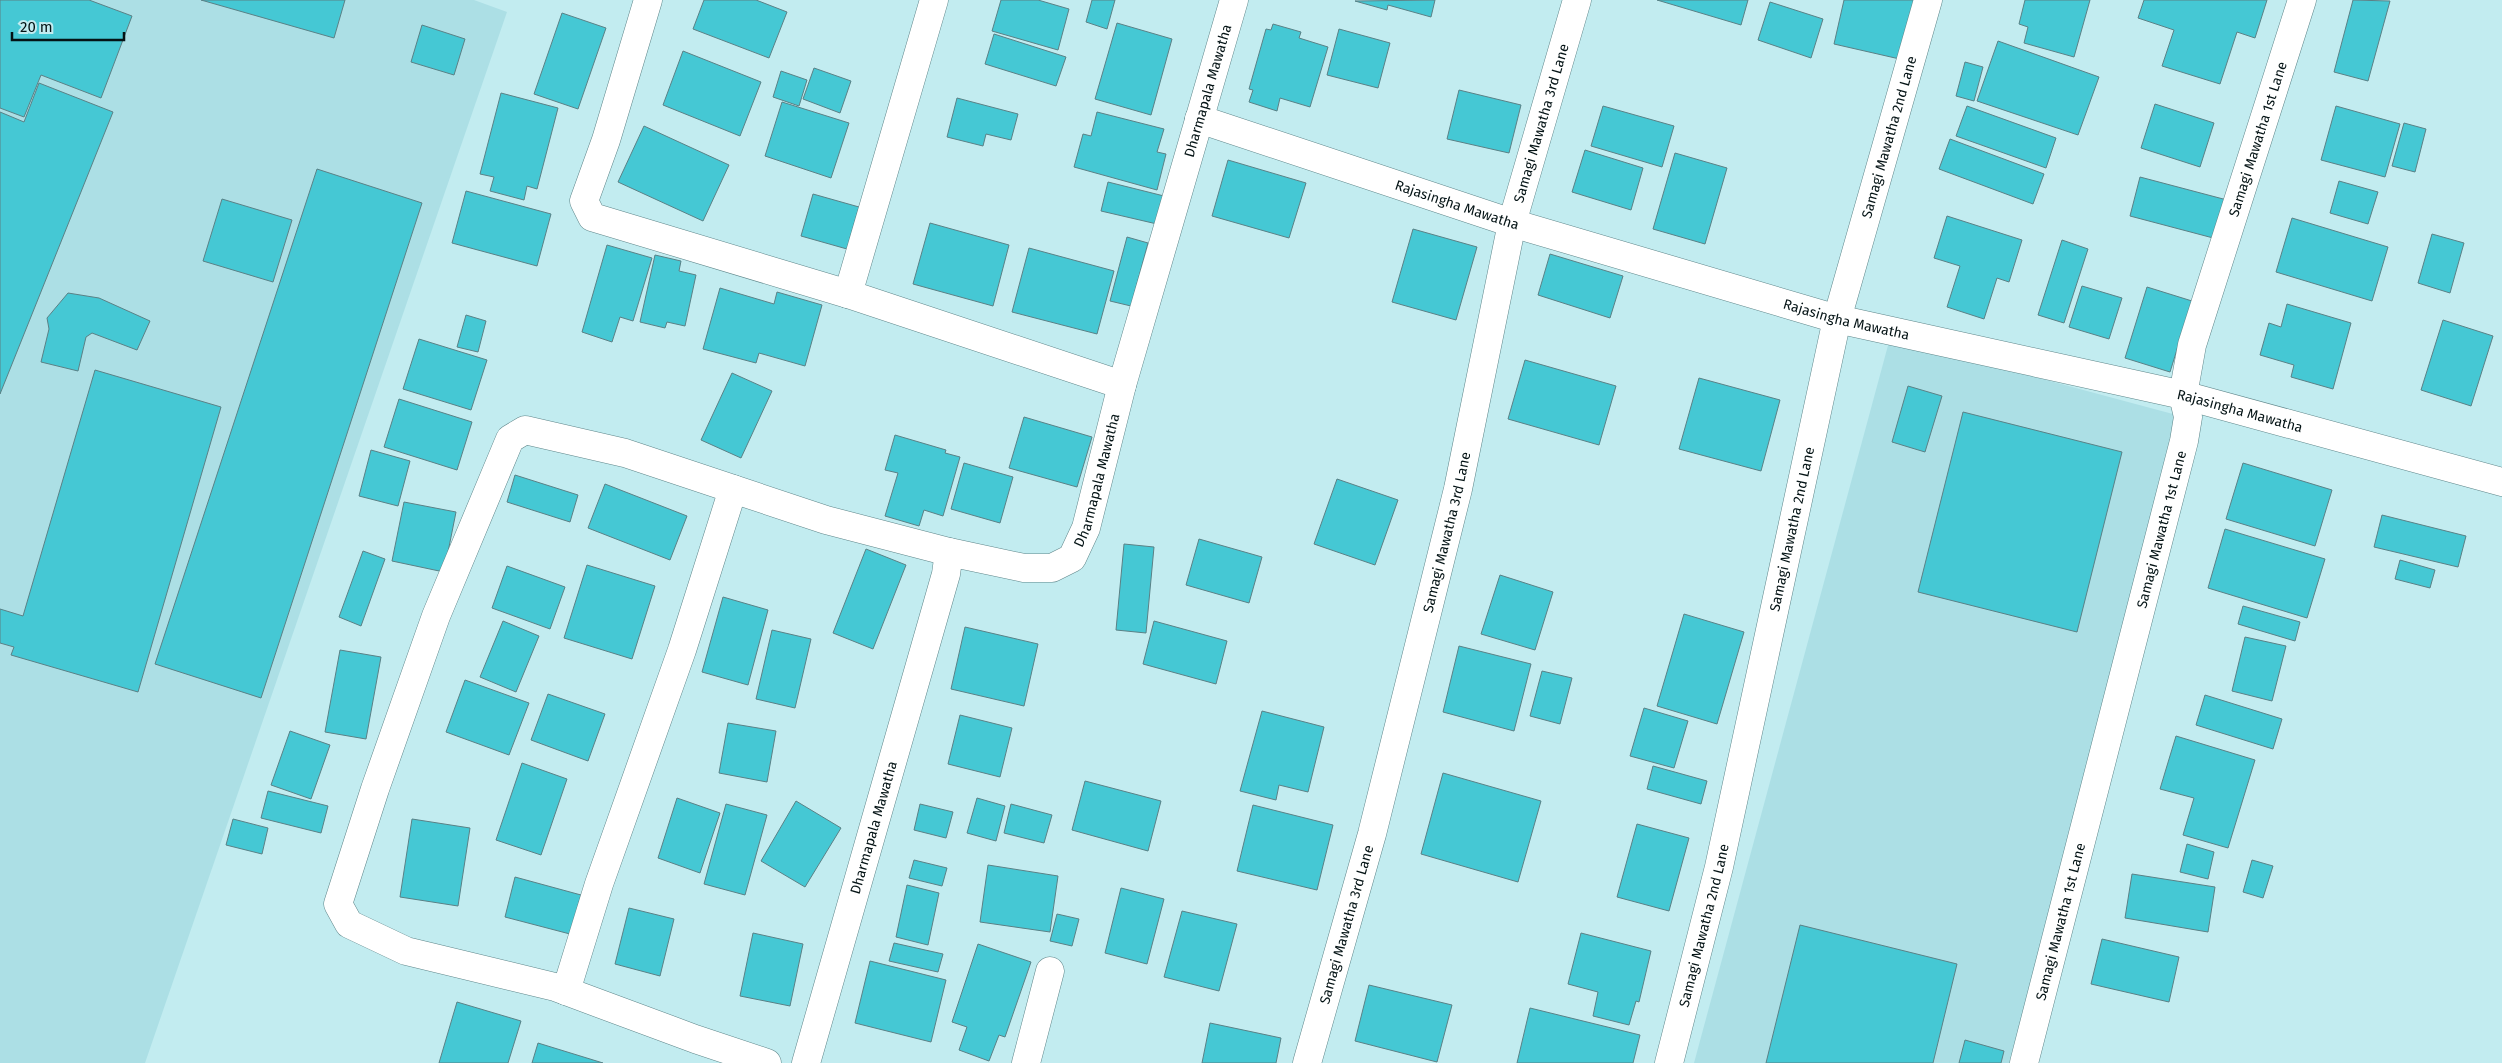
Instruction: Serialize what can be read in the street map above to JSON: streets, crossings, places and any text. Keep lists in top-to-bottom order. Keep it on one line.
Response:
{"streets":{"street":["Dharmapala Mawatha","Samagi Mawatha 3rd Lane","Samagi Mawatha 2nd Lane","Samagi Mawatha 1st Lane","Rajasingha Mawatha"]},"crossings":[["Dharmapala Mawatha","Rajasingha Mawatha"],["Samagi Mawatha 3rd Lane","Rajasingha Mawatha"],["Samagi Mawatha 2nd Lane","Rajasingha Mawatha"],["Samagi Mawatha 1st Lane","Rajasingha Mawatha"]],"scale_bar":"20 m"}
